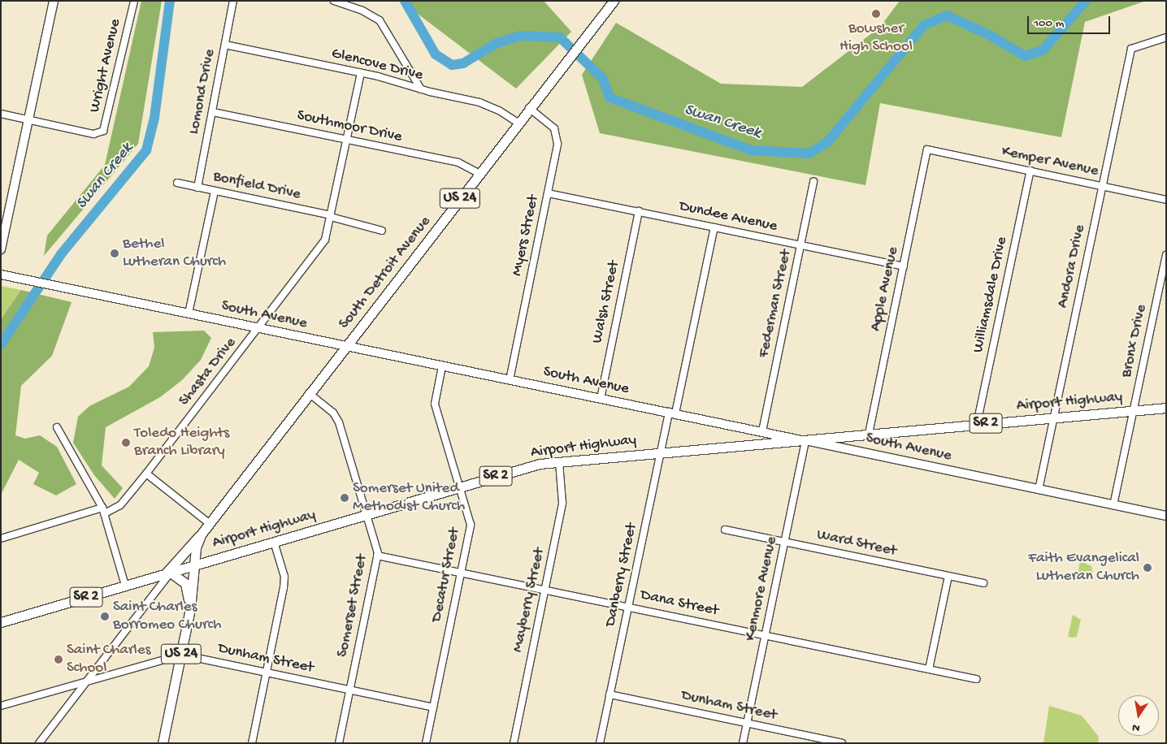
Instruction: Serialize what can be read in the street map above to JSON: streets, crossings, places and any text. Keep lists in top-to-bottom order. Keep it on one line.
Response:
{"streets":{"main road":["US 24","South Detroit Avenue","Airport Highway","SR 2"],"street":["Glencove Drive","Wright Avenue","Lomond Drive","Southmoor Drive","Kemper Avenue","Bonfield Drive","Dundee Avenue","Myers Street","Andora Drive","Apple Avenue","Williamsdale Drive","Walsh Street","Federman Street","South Avenue","Bronx Drive","Shasta Drive","Ward Street","Decatur Street","Danberry Street","Kenmore Avenue","Mayberry Street","Dana Street","Somerset Street","Dunham Street"]},"crossings":[["Glencove Drive","Lomond Drive"],["Glencove Drive","South Detroit Avenue"],["Glencove Drive","Shasta Drive"],["Lomond Drive","Southmoor Drive"],["Lomond Drive","Bonfield Drive"],["Southmoor Drive","South Detroit Avenue"],["Southmoor Drive","Shasta Drive"],["Kemper Avenue","Andora Drive"],["Kemper Avenue","Apple Avenue"],["Kemper Avenue","Williamsdale Drive"],["Bonfield Drive","Shasta Drive"],["US 24","South Detroit Avenue"],["US 24","Airport Highway"],["US 24","Dunham Street"],["Dundee Avenue","Myers Street"],["Dundee Avenue","Apple Avenue"],["Dundee Avenue","Walsh Street"],["Dundee Avenue","Federman Street"],["Dundee Avenue","Danberry Street"],["Myers Street","South Detroit Avenue"],["Myers Street","South Avenue"],["Andora Drive","South Avenue"],["Andora Drive","Airport Highway"],["South Detroit Avenue","South Avenue"],["South Detroit Avenue","Somerset Street"],["Apple Avenue","Airport Highway"],["Williamsdale Drive","Airport Highway"],["Walsh Street","South Avenue"],["Federman Street","South Avenue"],["South Avenue","Bronx Drive"],["South Avenue","Shasta Drive"],["South Avenue","Airport Highway"],["South Avenue","Decatur Street"],["South Avenue","Danberry Street"],["South Avenue","Kenmore Avenue"],["Bronx Drive","Airport Highway"],["Airport Highway","Decatur Street"],["Airport Highway","Danberry Street"],["Airport Highway","Kenmore Avenue"],["Airport Highway","Mayberry Street"],["Airport Highway","Somerset Street"],["Ward Street","Kenmore Avenue"],["Decatur Street","Dana Street"],["Decatur Street","Dunham Street"],["Danberry Street","Dana Street"],["Danberry Street","Dunham Street"],["Kenmore Avenue","Dana Street"],["Kenmore Avenue","Dunham Street"],["Mayberry Street","Dana Street"],["Dana Street","Somerset Street"],["Somerset Street","Dunham Street"]],"water":["Swan Creek"],"places":["Bowsher High School","Bethel Lutheran Church","Toledo Heights Branch Library","Somerset United Methodist Church","Faith Evangelical Lutheran Church","Saint Charles Borromeo Church","Saint Charles School"],"scale_bar":"100 m","north":"bottom"}
